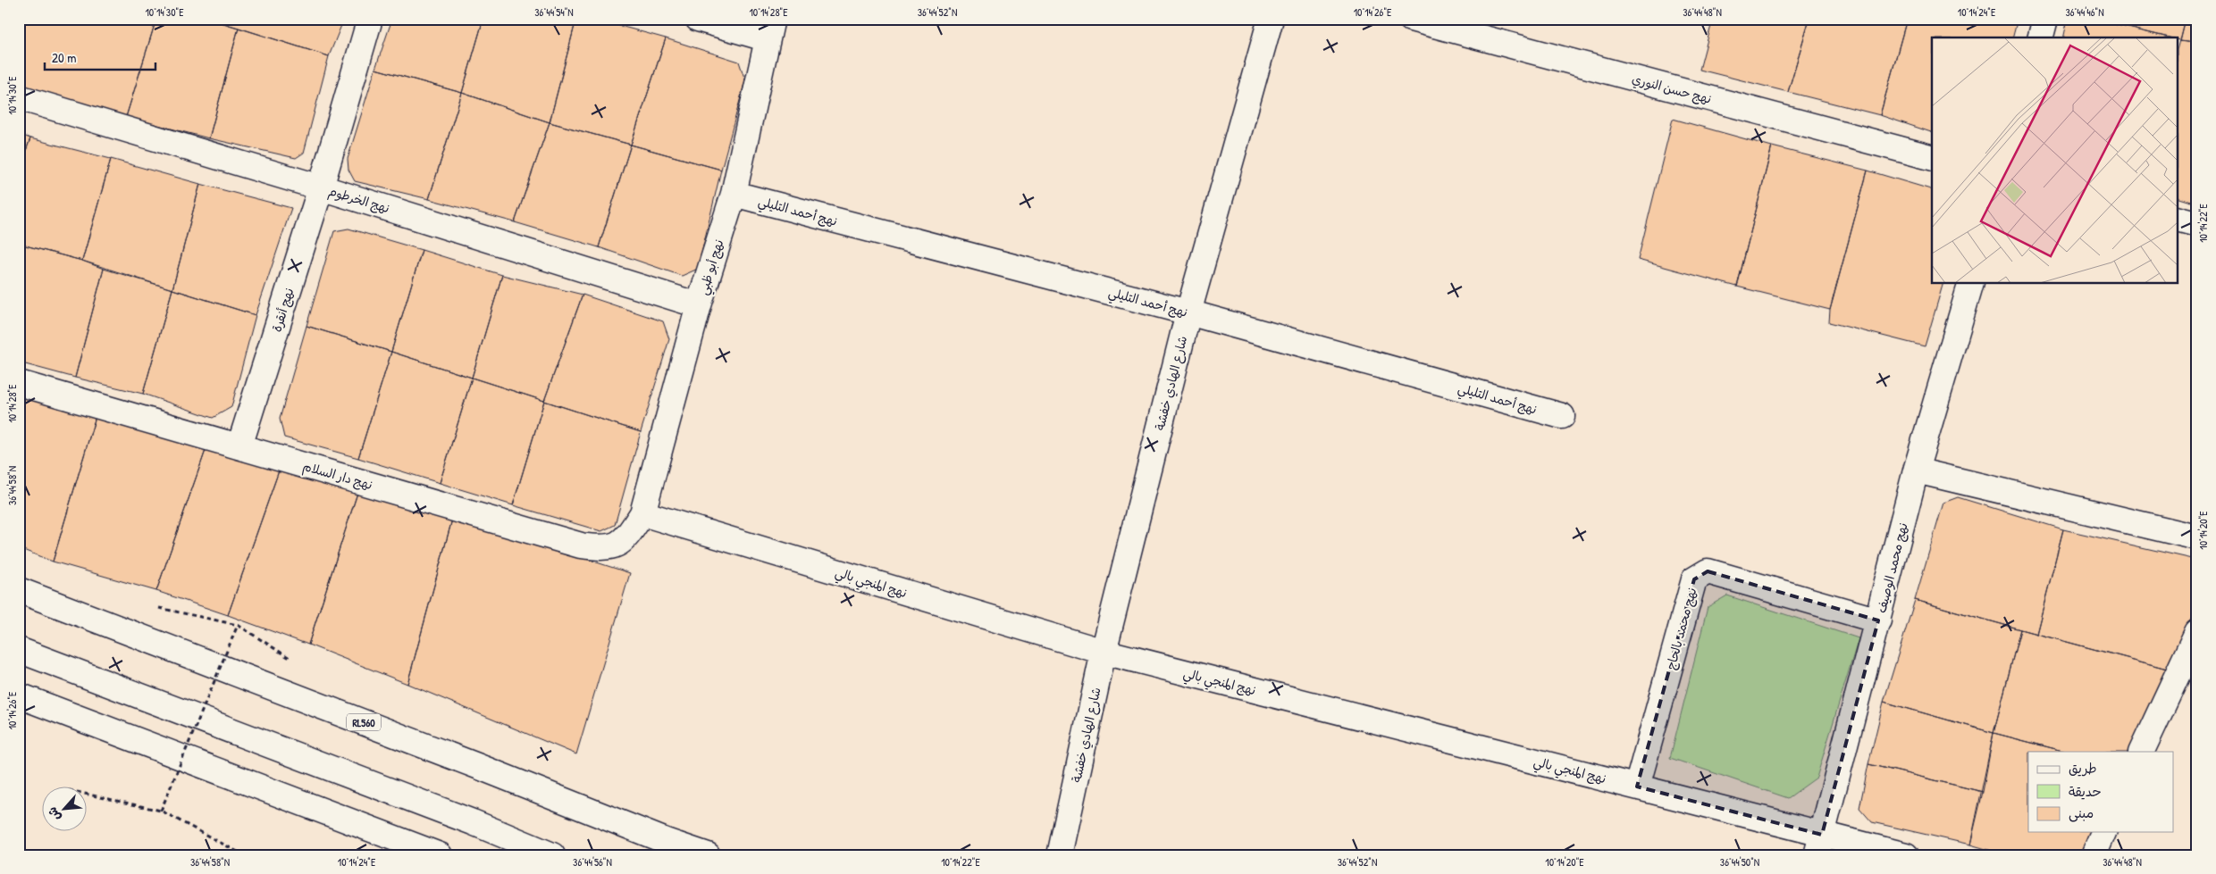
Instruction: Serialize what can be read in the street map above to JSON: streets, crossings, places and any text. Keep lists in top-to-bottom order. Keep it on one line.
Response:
{"streets":{"main road":["نهج حسن النوري","نهج الخرطوم","نهج أحمد التليلي","نهج أبو ظبي","نهج أنقرة","شارع الهادي خفشة","نهج دار السلام","نهج محمد الوصيف","نهج المنجي بالي","نهج محمد بالحاج","RL560"]},"crossings":[["نهج الخرطوم","نهج أبو ظبي"],["نهج الخرطوم","نهج أنقرة"],["نهج أحمد التليلي","نهج أبو ظبي"],["نهج أحمد التليلي","شارع الهادي خفشة"],["نهج أبو ظبي","نهج دار السلام"],["نهج أبو ظبي","نهج المنجي بالي"],["نهج أنقرة","نهج دار السلام"],["شارع الهادي خفشة","نهج المنجي بالي"],["نهج دار السلام","نهج المنجي بالي"],["نهج محمد الوصيف","نهج المنجي بالي"],["نهج محمد الوصيف","نهج محمد بالحاج"],["نهج المنجي بالي","نهج محمد بالحاج"]],"legend":["طريق","حديقة","مبنى"],"scale_bar":"20 m","north":"bottom left","coordinates":["10°14'30\"E","36°44'54\"N","10°14'28\"E","36°44'52\"N","10°14'26\"E","36°44'48\"N","10°14'24\"E","36°44'46\"N","10°14'22\"E","36°44'58\"N","10°14'20\"E","36°44'56\"N","36°44'50\"N"]}
